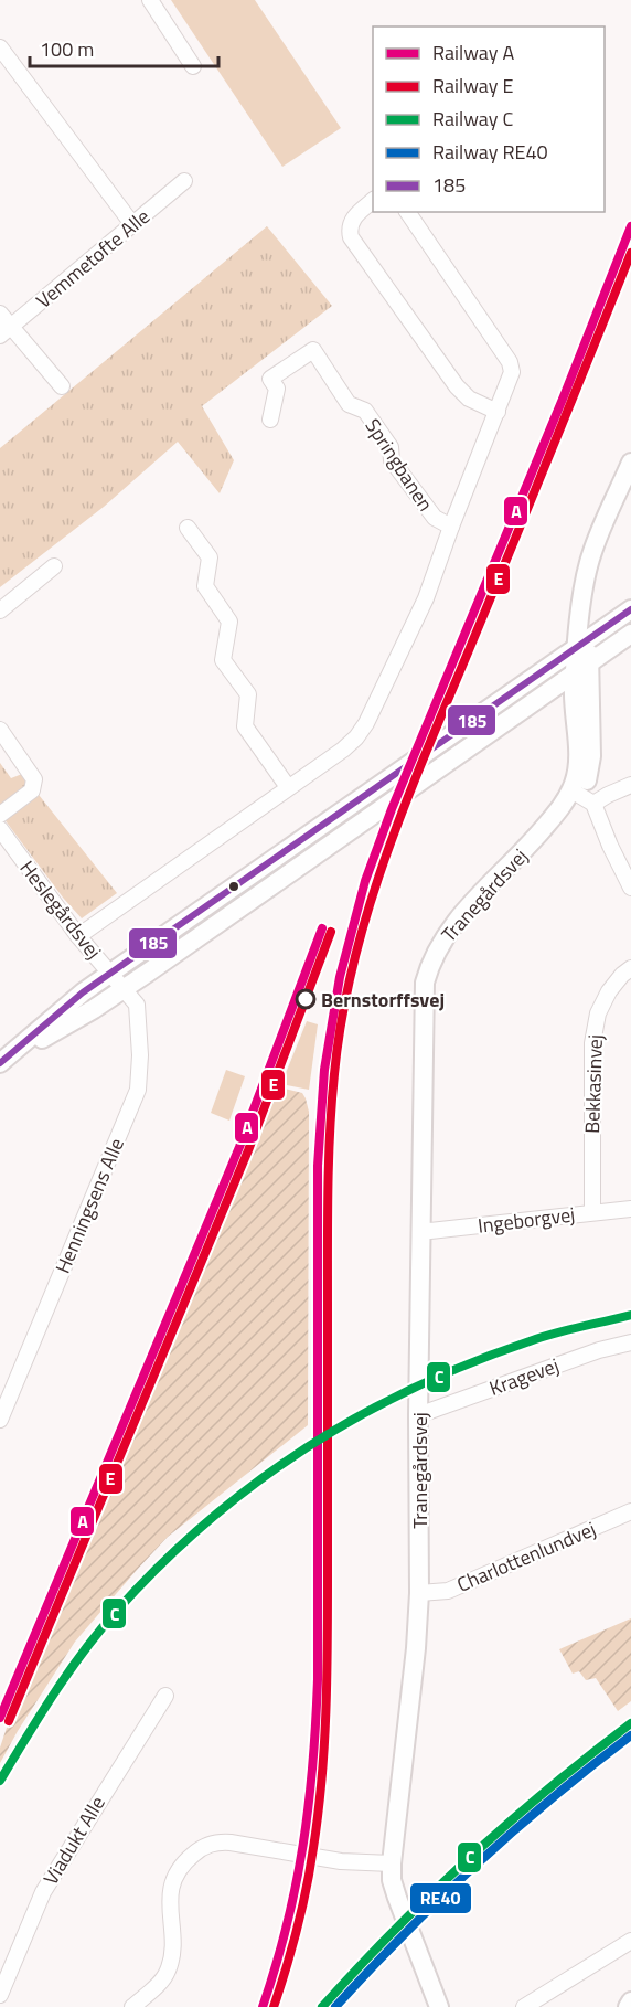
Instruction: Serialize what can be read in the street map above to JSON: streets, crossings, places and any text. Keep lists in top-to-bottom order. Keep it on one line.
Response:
{"streets":{"street":["Vemmetofte Alle","Springbanen","Tranegårdsvej","Heslegårdsvej","Bekkasinvej","Henningsens Alle","Ingeborgvej","Kragevej","Charlottenlundvej","Viadukt Alle"]},"crossings":[["Springbanen","Heslegårdsvej"],["Tranegårdsvej","Ingeborgvej"],["Tranegårdsvej","Kragevej"],["Tranegårdsvej","Charlottenlundvej"],["Heslegårdsvej","Henningsens Alle"],["Bekkasinvej","Ingeborgvej"]],"places":["Bernstorffsvej"],"lines":["rail line A","rail line E","transit line 185","rail line C","rail line RE40"],"legend":["Railway A","Railway E","Railway C","Railway RE40","185"],"scale_bar":"100 m"}
